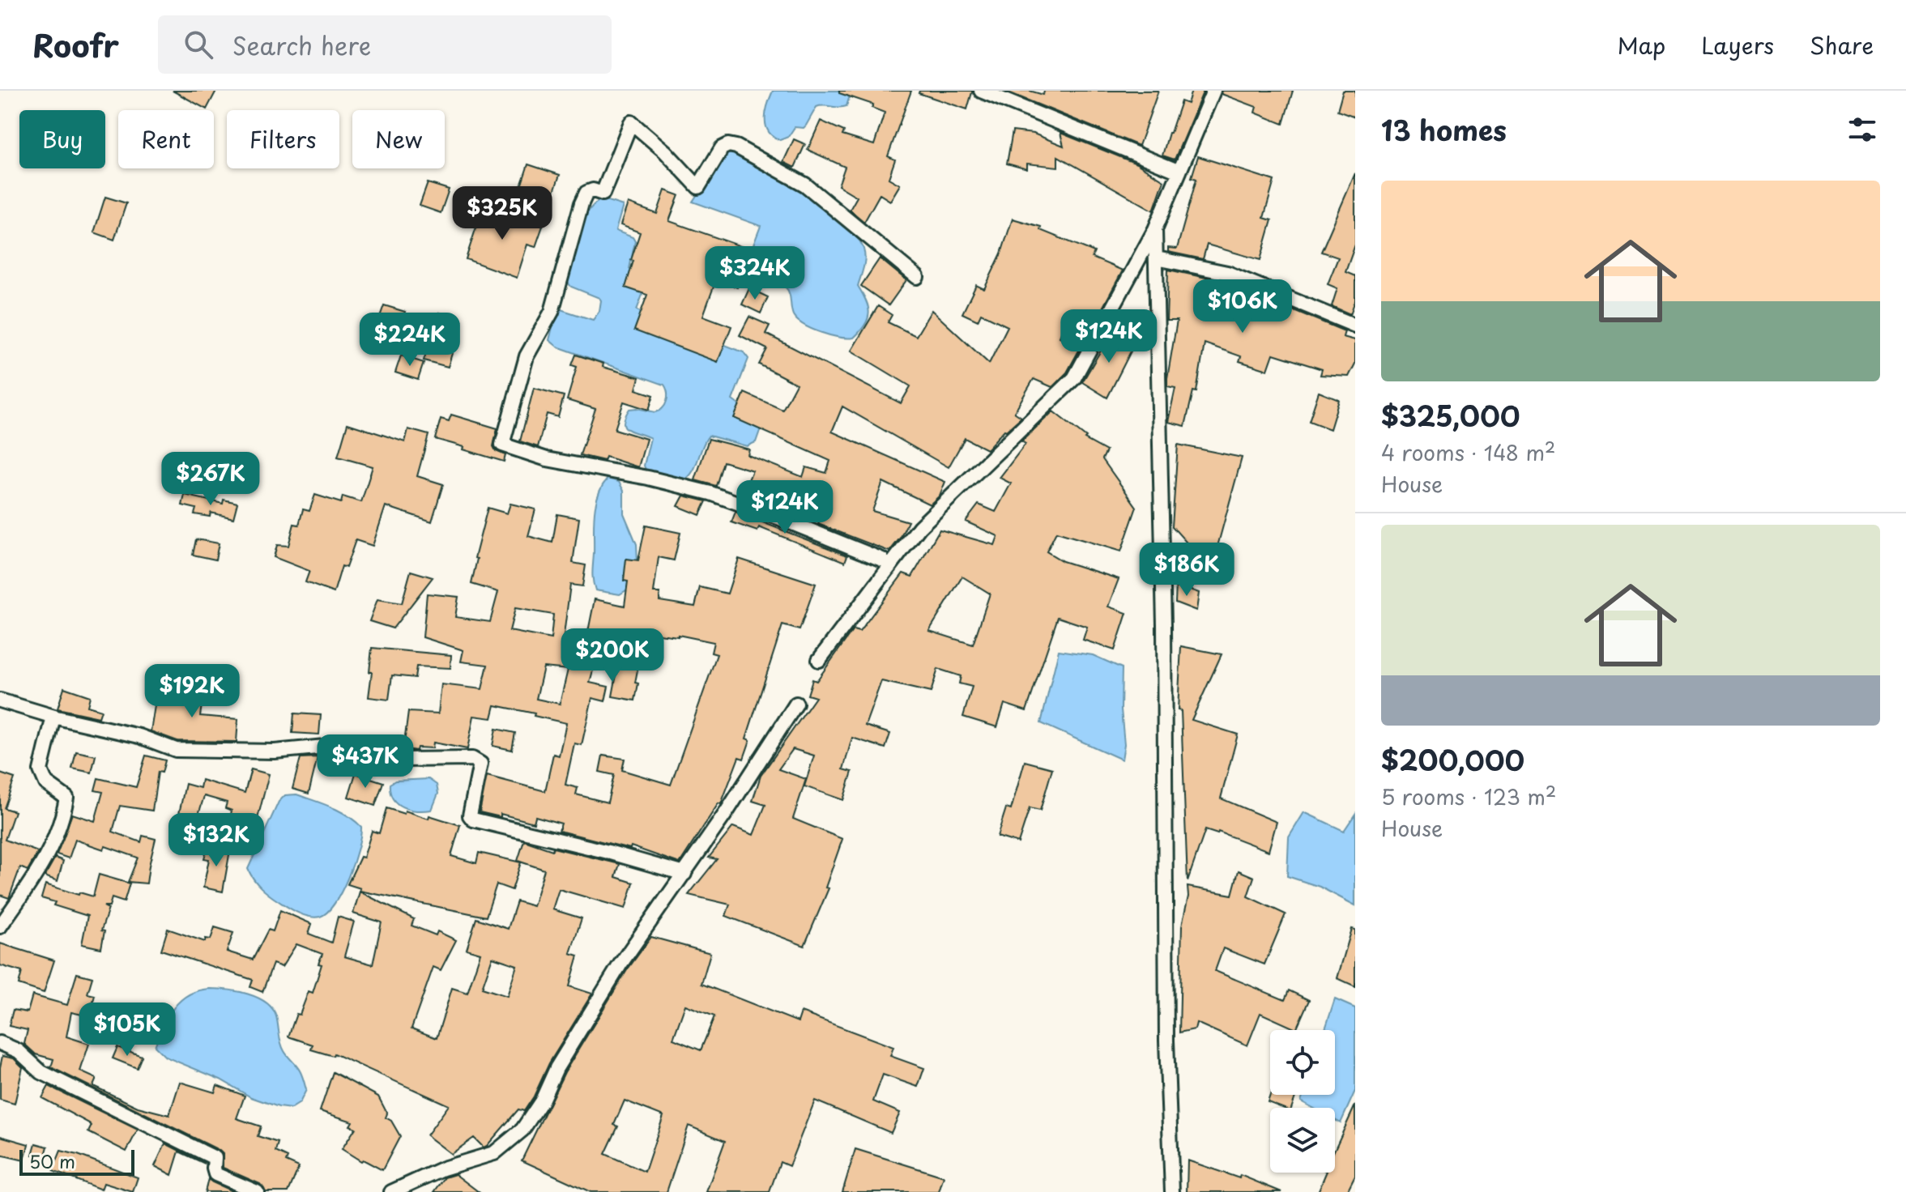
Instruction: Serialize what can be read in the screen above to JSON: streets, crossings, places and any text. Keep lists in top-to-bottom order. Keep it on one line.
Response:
{"scale_bar":"50 m","page":{"header":"Roofr","search":"Search here","nav":["Map","Layers","Share"],"heading":"13 homes","chip":["Buy","Rent","Filters","New"],"list":[{"name":"$325,000","note":"4 rooms · 148 m² · House"},{"name":"$200,000","note":"5 rooms · 123 m² · House"}],"price":["$325K","$324K","$106K","$124K","$224K","$267K","$124K","$186K","$200K","$192K","$437K","$132K","$105K"],"scale":"50 m"}}
